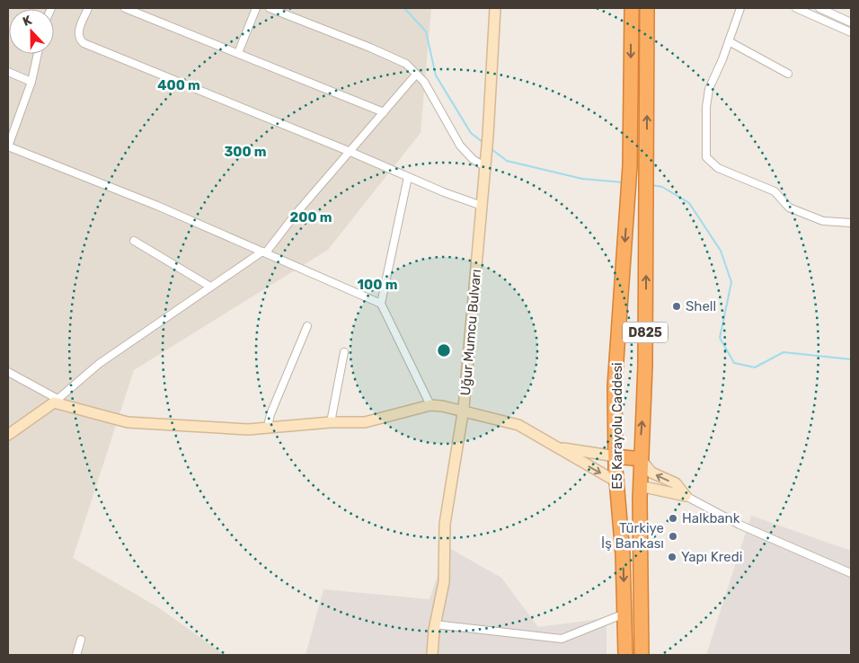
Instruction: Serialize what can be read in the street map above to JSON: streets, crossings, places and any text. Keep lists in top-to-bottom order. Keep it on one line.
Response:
{"streets":{"highway":["D825","E5 Karayolu Caddesi"],"street":["Uğur Mumcu Bulvarı"]},"places":["Shell","Halkbank","Türkiye İş Bankası","Yapı Kredi"],"north":"top","rings":["400 m","300 m","200 m","100 m"]}
